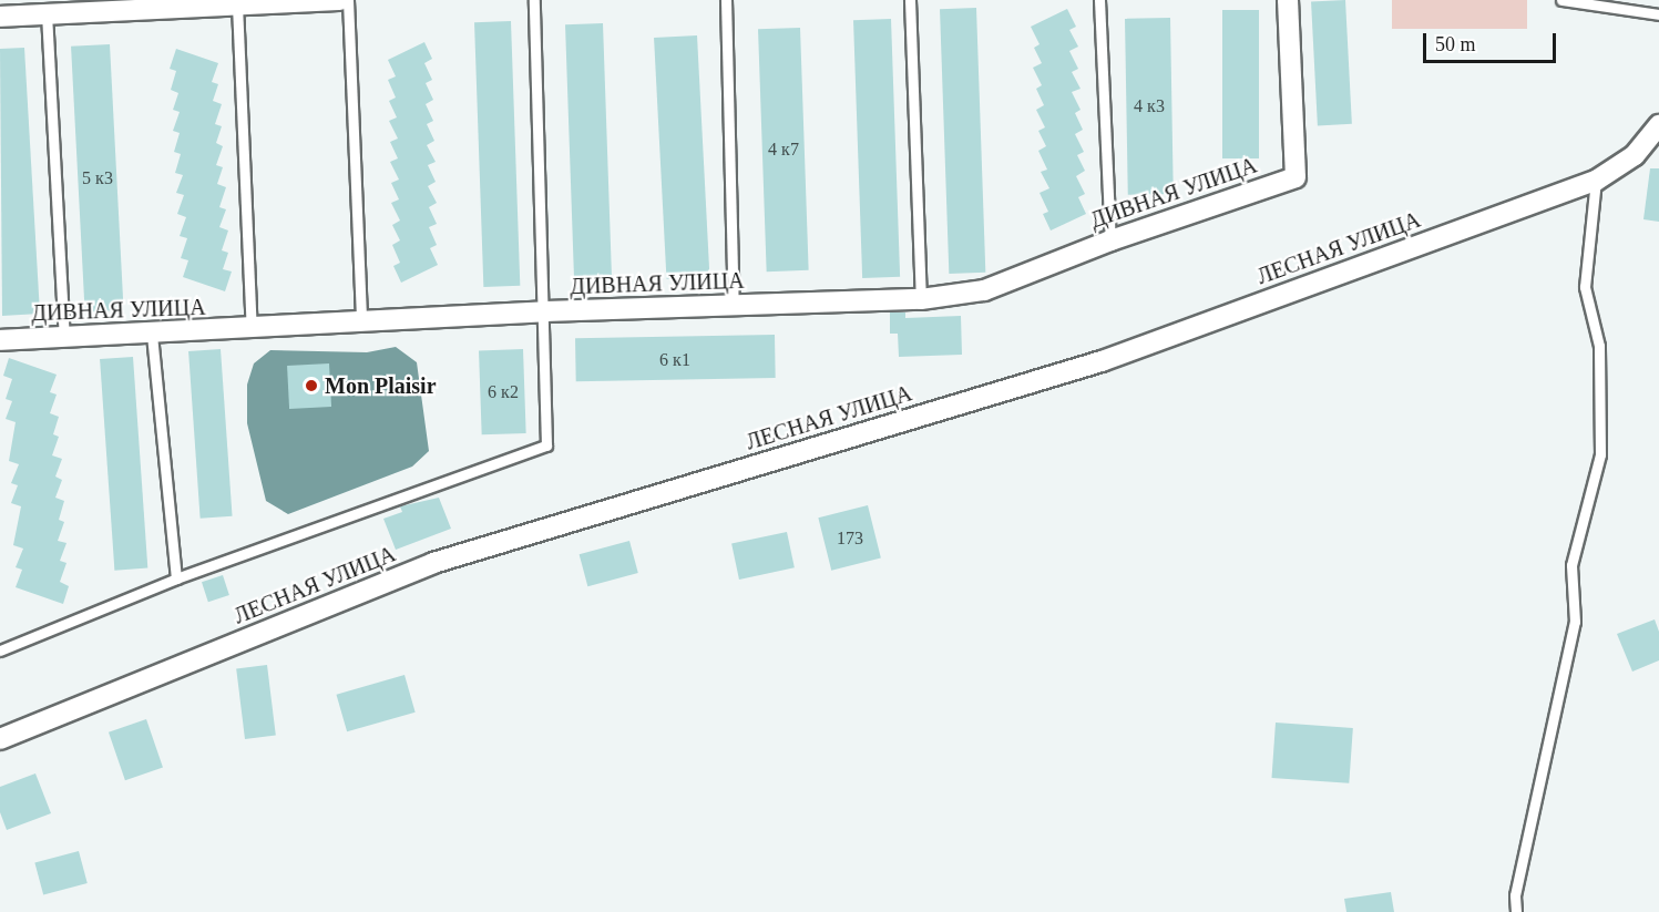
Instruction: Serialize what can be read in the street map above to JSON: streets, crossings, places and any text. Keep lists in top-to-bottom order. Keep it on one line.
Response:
{"streets":{"street":["ДИВНАЯ УЛИЦА","ЛЕСНАЯ УЛИЦА"]},"places":["Mon Plaisir"],"house_numbers":["4 к3","4 к7","5 к3","6 к1","6 к2","173"],"scale_bar":"50 m"}
